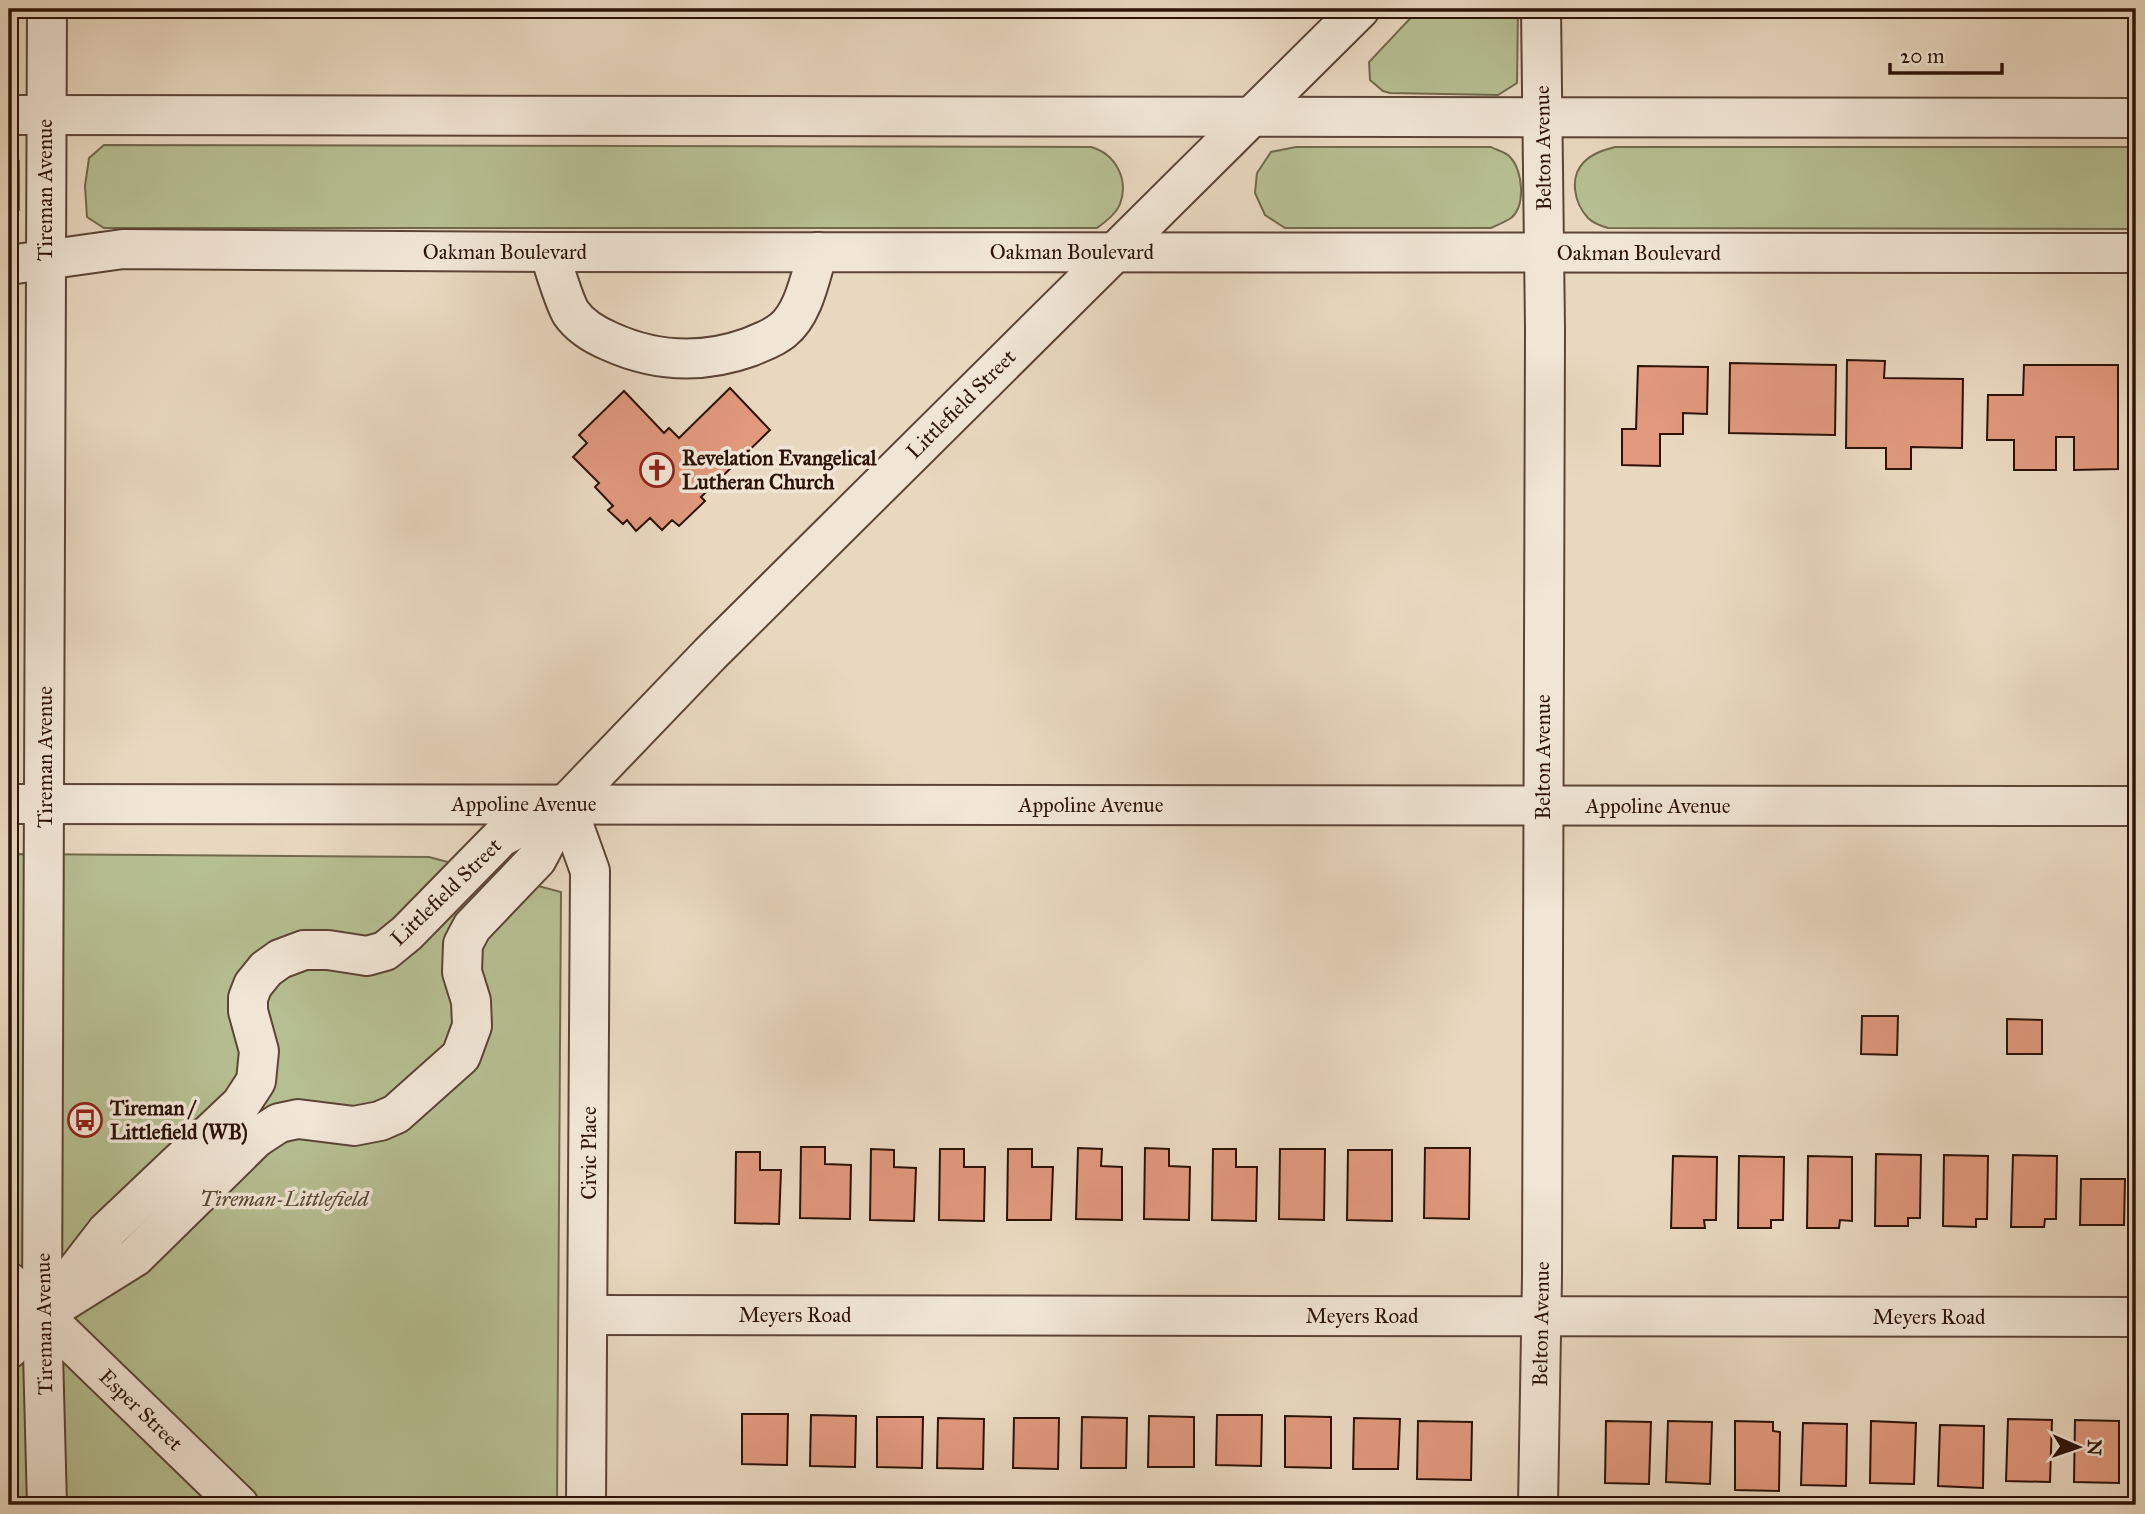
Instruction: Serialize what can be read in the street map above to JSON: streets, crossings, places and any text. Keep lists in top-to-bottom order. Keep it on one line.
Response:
{"streets":{"street":["Belton Avenue","Tireman Avenue","Oakman Boulevard","Littlefield Street","Appoline Avenue","Civic Place","Meyers Road","Esper Street"]},"crossings":[["Belton Avenue","Oakman Boulevard"],["Belton Avenue","Appoline Avenue"],["Belton Avenue","Meyers Road"],["Tireman Avenue","Oakman Boulevard"],["Tireman Avenue","Littlefield Street"],["Tireman Avenue","Appoline Avenue"],["Tireman Avenue","Esper Street"],["Oakman Boulevard","Littlefield Street"],["Littlefield Street","Appoline Avenue"],["Littlefield Street","Civic Place"],["Littlefield Street","Esper Street"],["Appoline Avenue","Civic Place"],["Civic Place","Meyers Road"]],"parks":["Tireman-Littlefield"],"places":{"church":["Revelation Evangelical Lutheran Church"],"bus stop":["Tireman / Littlefield (WB)"]},"scale_bar":"20 m","north":"right"}
